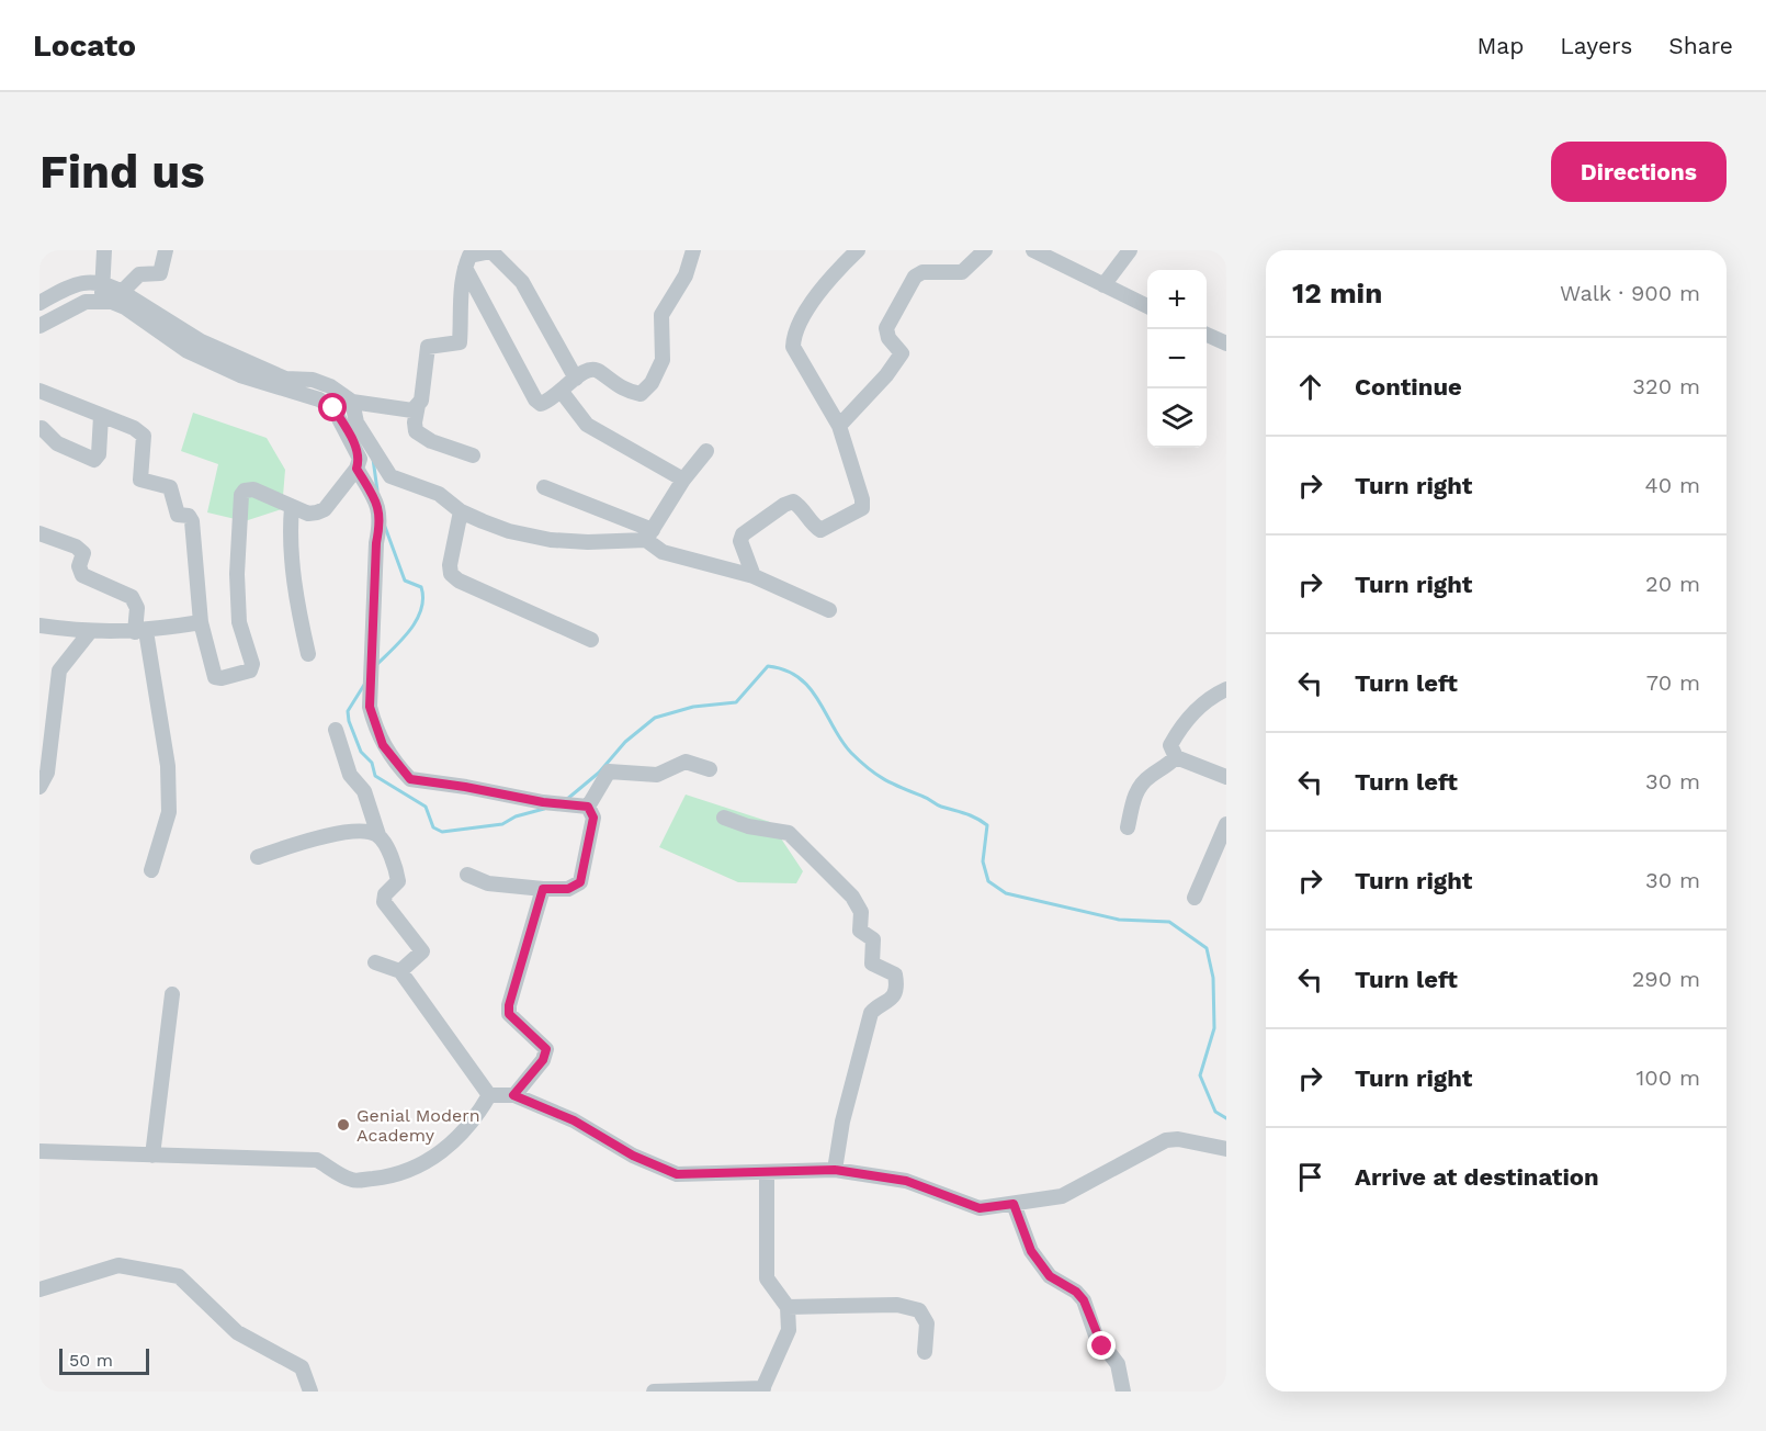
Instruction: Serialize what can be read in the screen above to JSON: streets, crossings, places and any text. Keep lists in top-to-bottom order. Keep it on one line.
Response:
{"places":["Genial Modern Academy"],"scale_bar":"50 m","page":{"header":"Locato","nav":["Map","Layers","Share"],"buttons":"Directions","title":"Find us","heading":["12 min","Walk · 900 m"],"map_buttons":["+","−"],"list":[["Continue","320 m"],["Turn right","40 m"],["Turn right","20 m"],["Turn left","70 m"],["Turn left","30 m"],["Turn right","30 m"],["Turn left","290 m"],["Turn right","100 m"],"Arrive at destination"],"scale":"50 m"}}
